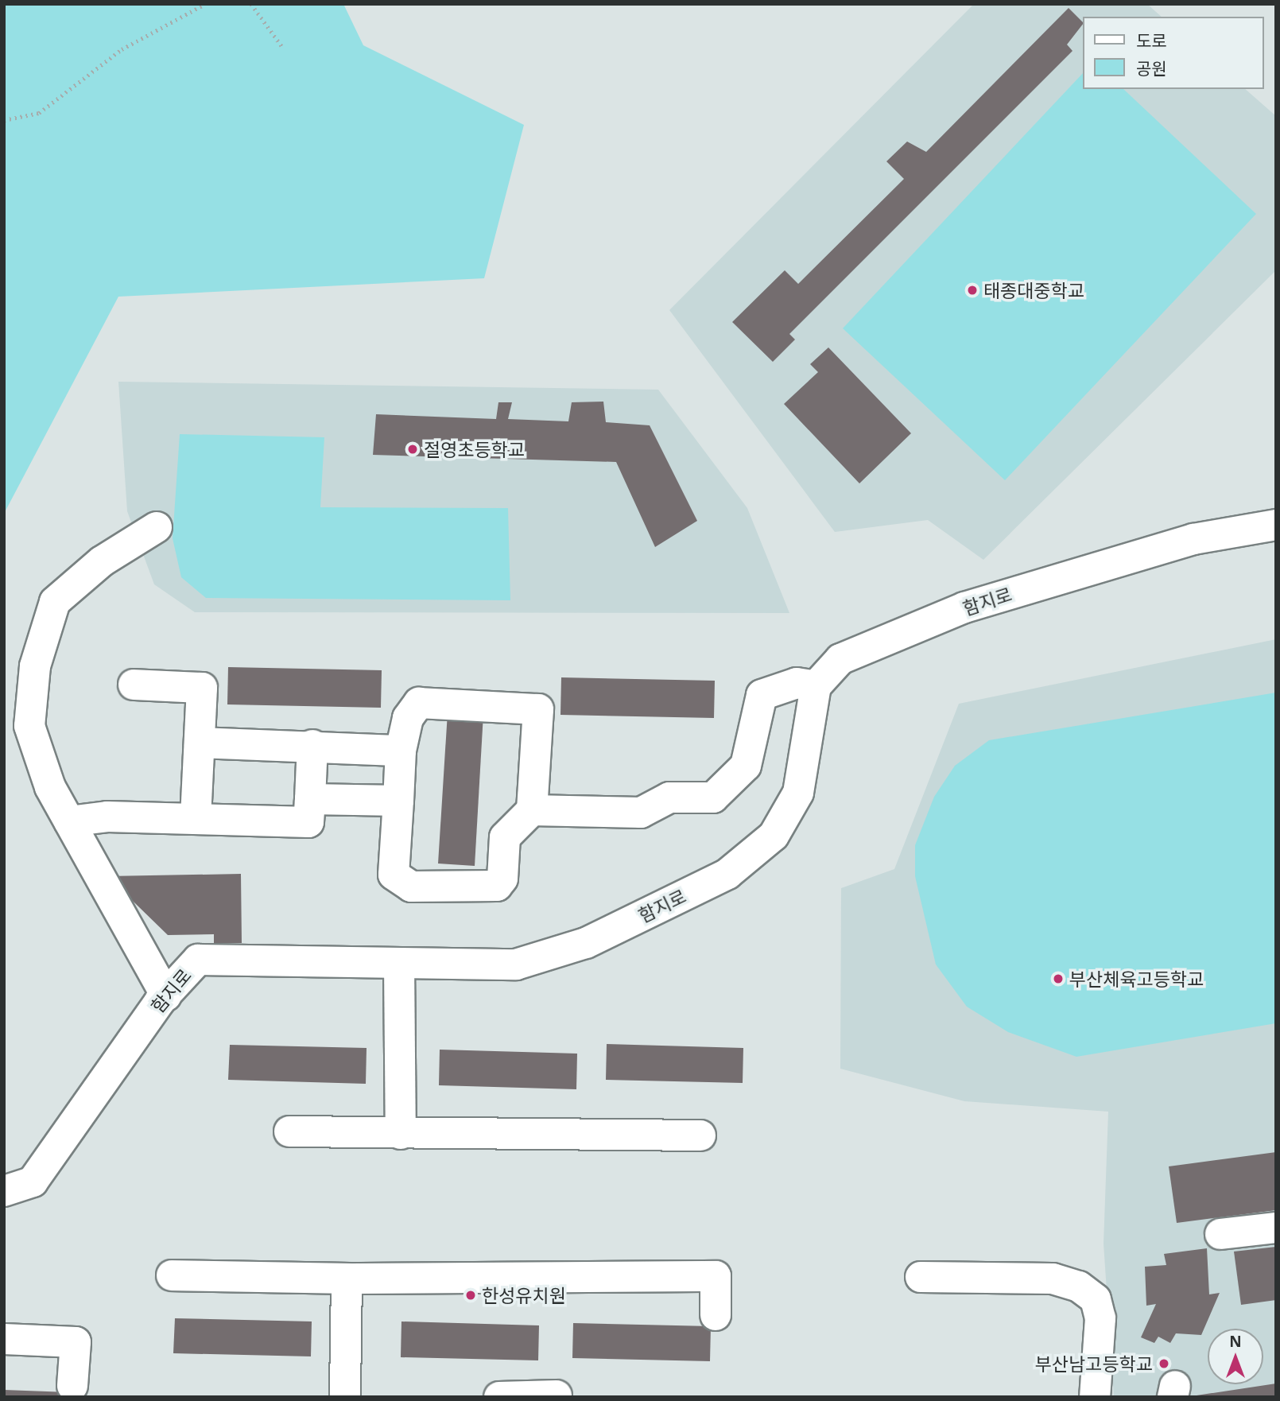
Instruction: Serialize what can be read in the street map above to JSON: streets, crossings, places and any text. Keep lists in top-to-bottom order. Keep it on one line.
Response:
{"streets":{"street":["함지로"]},"places":["태종대중학교","절영초등학교","부산체육고등학교","한성유치원","부산남고등학교"],"legend":["도로","공원"],"north":"top"}
